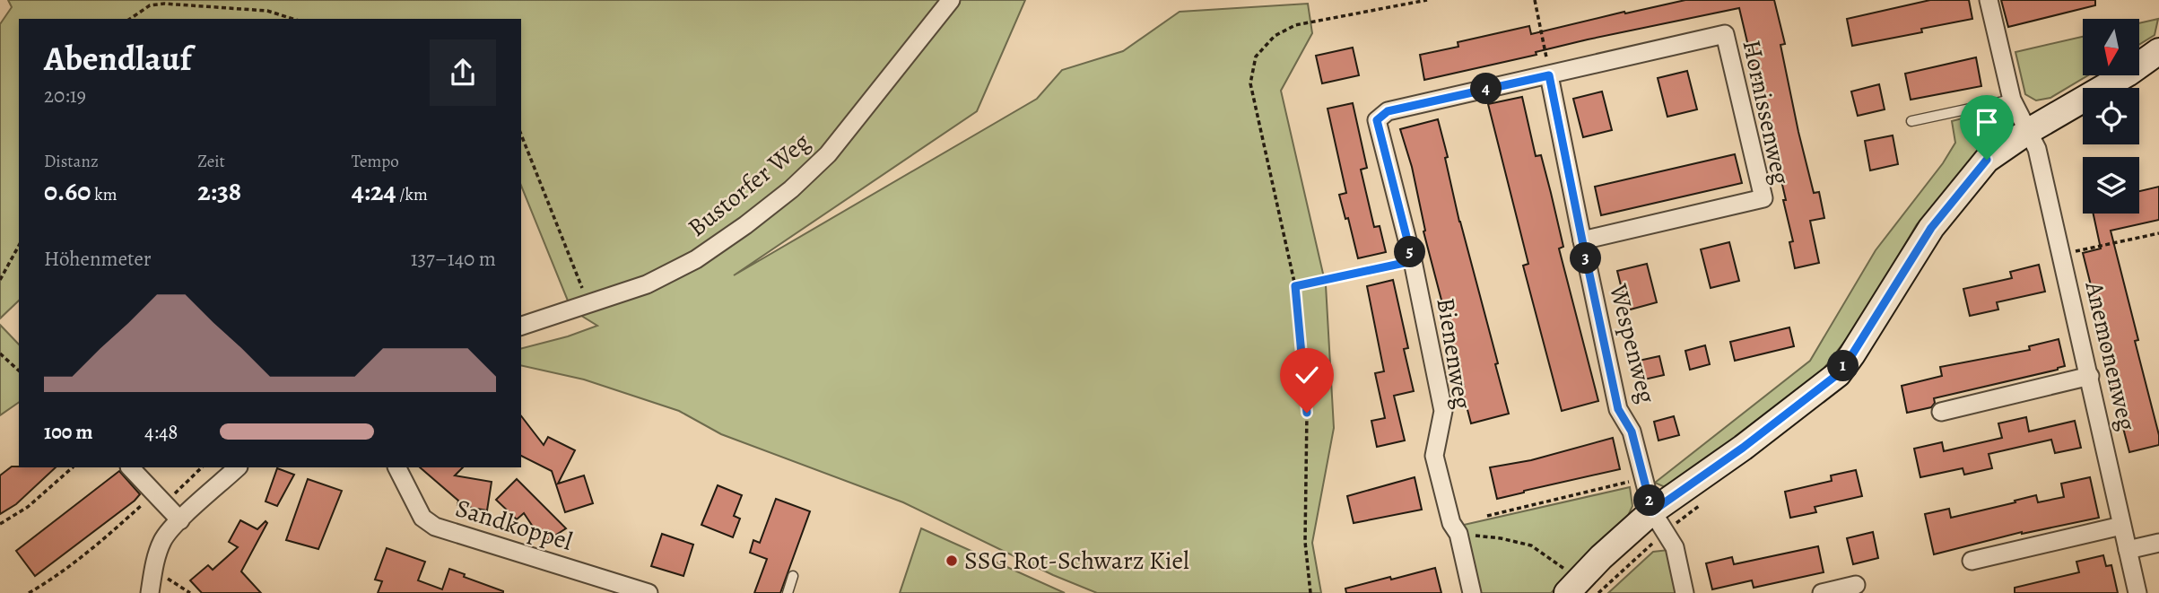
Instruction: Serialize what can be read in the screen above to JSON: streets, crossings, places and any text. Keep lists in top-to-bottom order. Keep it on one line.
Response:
{"streets":{"street":["Hornissenweg","Bustorfer Weg","Wespenweg","Bienenweg","Anemonenweg","Sandkoppel"]},"crossings":[["Hornissenweg","Wespenweg"],["Hornissenweg","Bienenweg"],["Wespenweg","Bienenweg"]],"places":["SSG Rot-Schwarz Kiel"],"north":"bottom","page":{"heading":["Abendlauf","20:19"],"pins":["4","5","3","1","2"],"stats":[["Distanz","0.60 km"],["Zeit","2:38"],["Tempo","4:24 /km"]],"chart":["Höhenmeter","137–140 m"],"list":[{"name":"100 m","note":"4:48"}]}}
